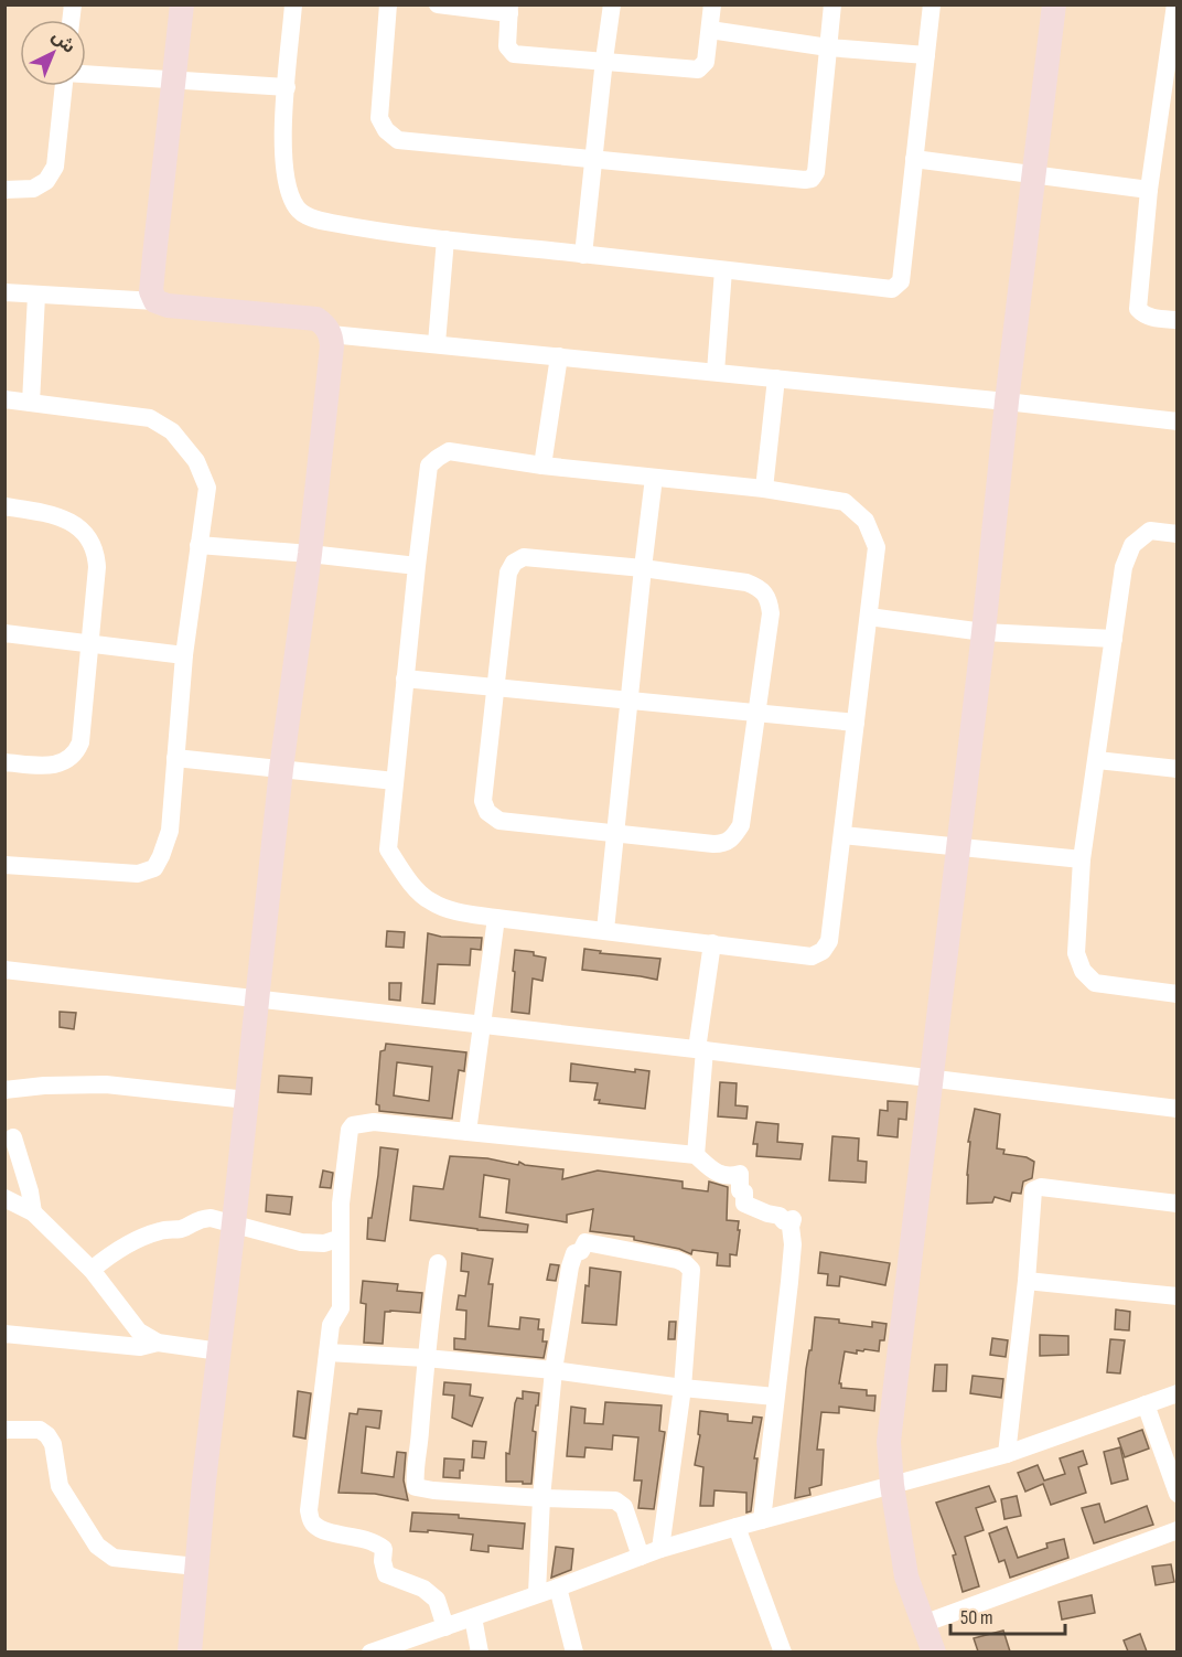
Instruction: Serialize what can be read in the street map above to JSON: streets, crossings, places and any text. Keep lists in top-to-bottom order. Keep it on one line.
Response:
{"scale_bar":"50 m","north":"top right"}
